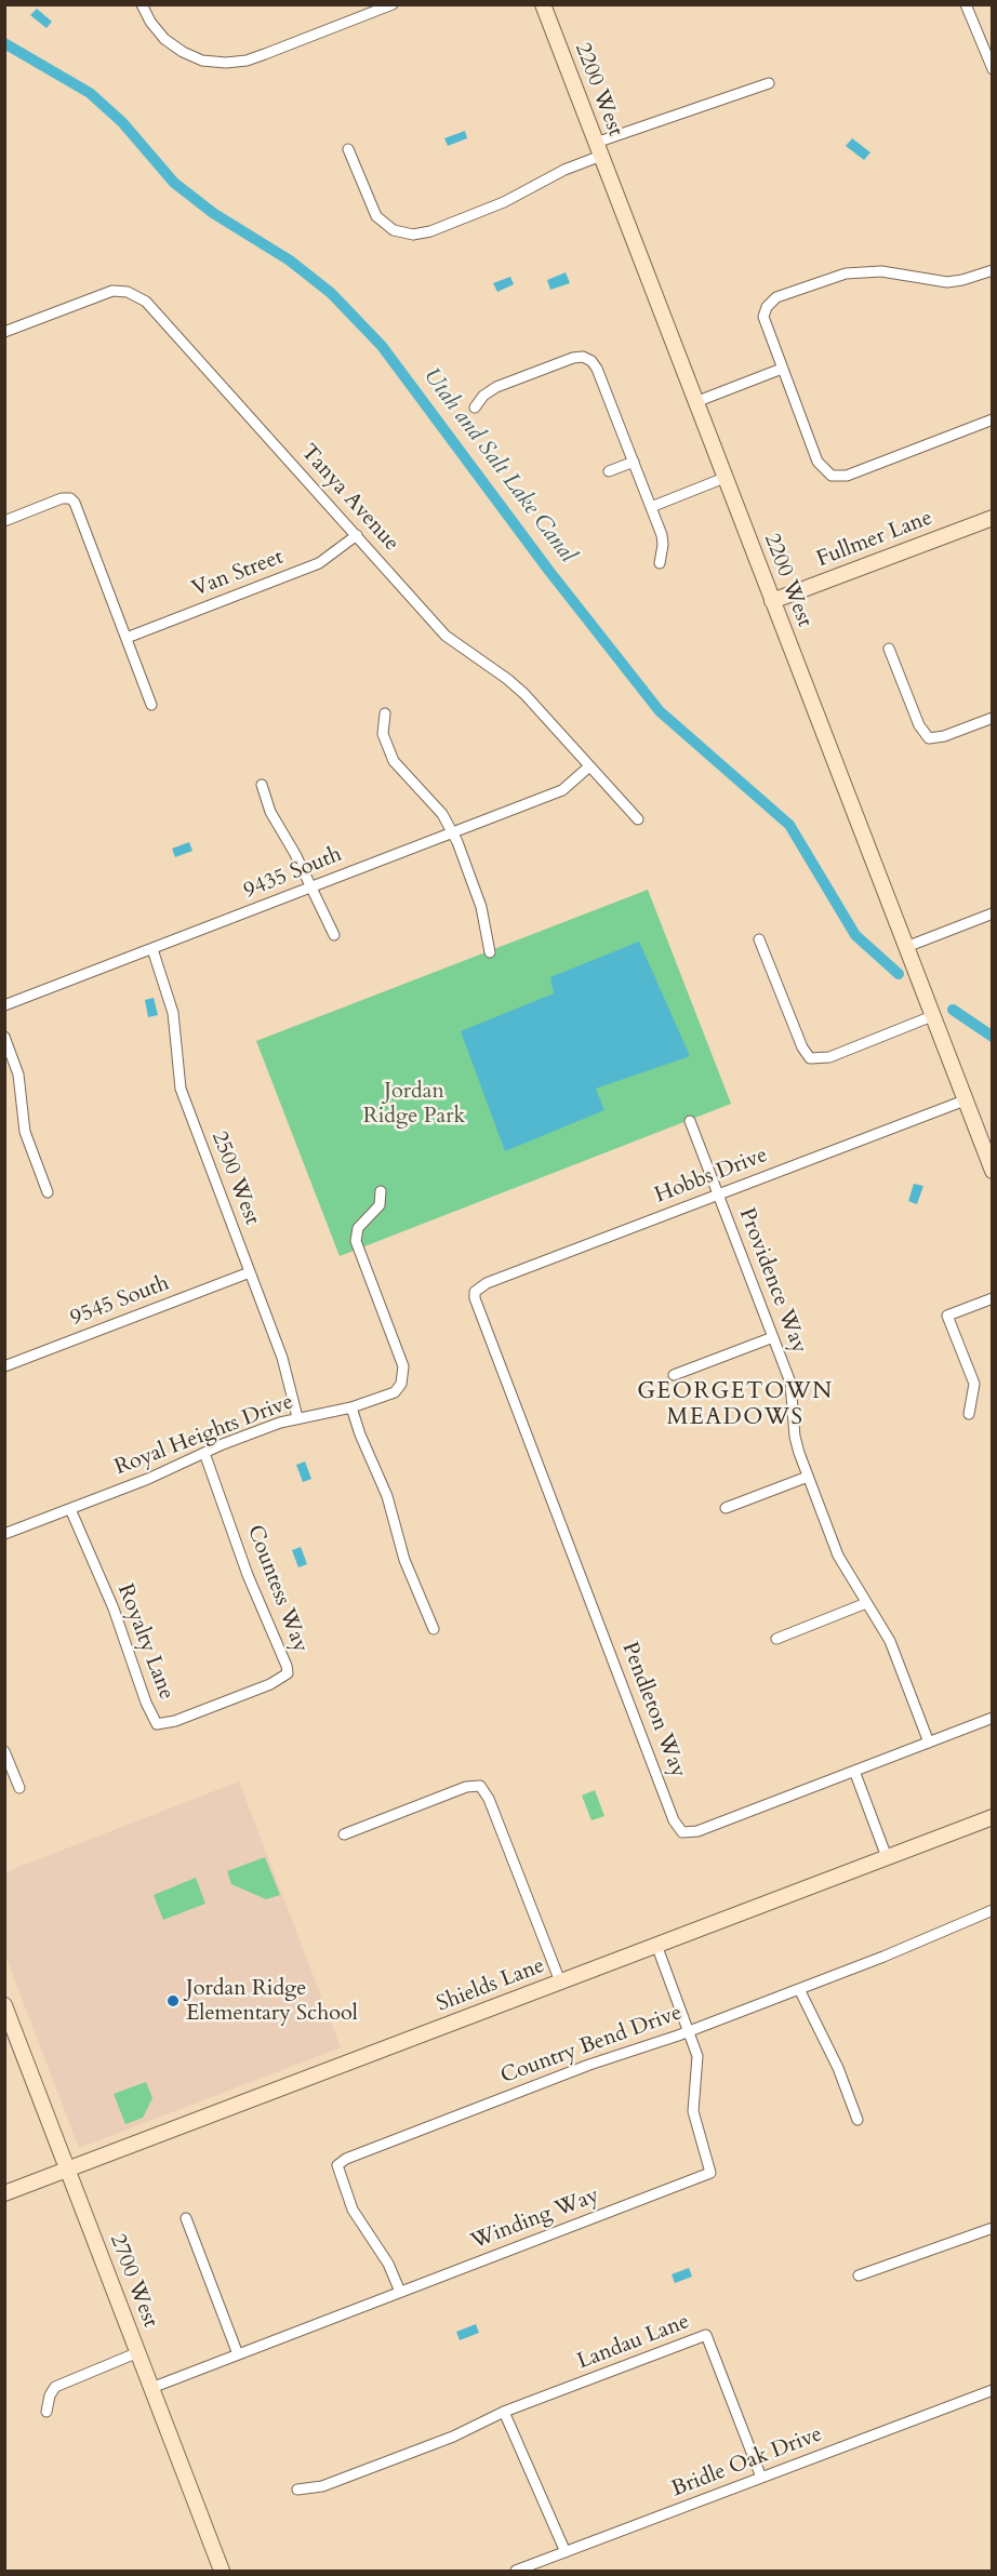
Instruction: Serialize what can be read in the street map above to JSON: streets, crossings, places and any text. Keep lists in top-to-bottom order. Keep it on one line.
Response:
{"streets":{"main road":["2200 West","Fullmer Lane","Shields Lane","2700 West"],"street":["Tanya Avenue","Van Street","9435 South","Hobbs Drive","2500 West","Providence Way","9545 South","Royal Heights Drive","Countess Way","Royalty Lane","Pendleton Way","Country Bend Drive","Winding Way","Landau Lane","Bridle Oak Drive"]},"crossings":[["2200 West","Fullmer Lane"],["2200 West","Hobbs Drive"],["Tanya Avenue","Van Street"],["Tanya Avenue","9435 South"],["9435 South","2500 West"],["Hobbs Drive","Providence Way"],["Hobbs Drive","Pendleton Way"],["2500 West","9545 South"],["2500 West","Royal Heights Drive"],["Providence Way","Pendleton Way"],["Royal Heights Drive","Countess Way"],["Royal Heights Drive","Royalty Lane"],["Countess Way","Royalty Lane"],["Shields Lane","Winding Way"],["Shields Lane","2700 West"],["Country Bend Drive","Winding Way"],["Winding Way","2700 West"],["Landau Lane","Bridle Oak Drive"]],"districts":["GEORGETOWN MEADOWS"],"water":["Utah and Salt Lake Canal"],"parks":["Jordan Ridge Park"],"places":["Jordan Ridge Elementary School"]}
